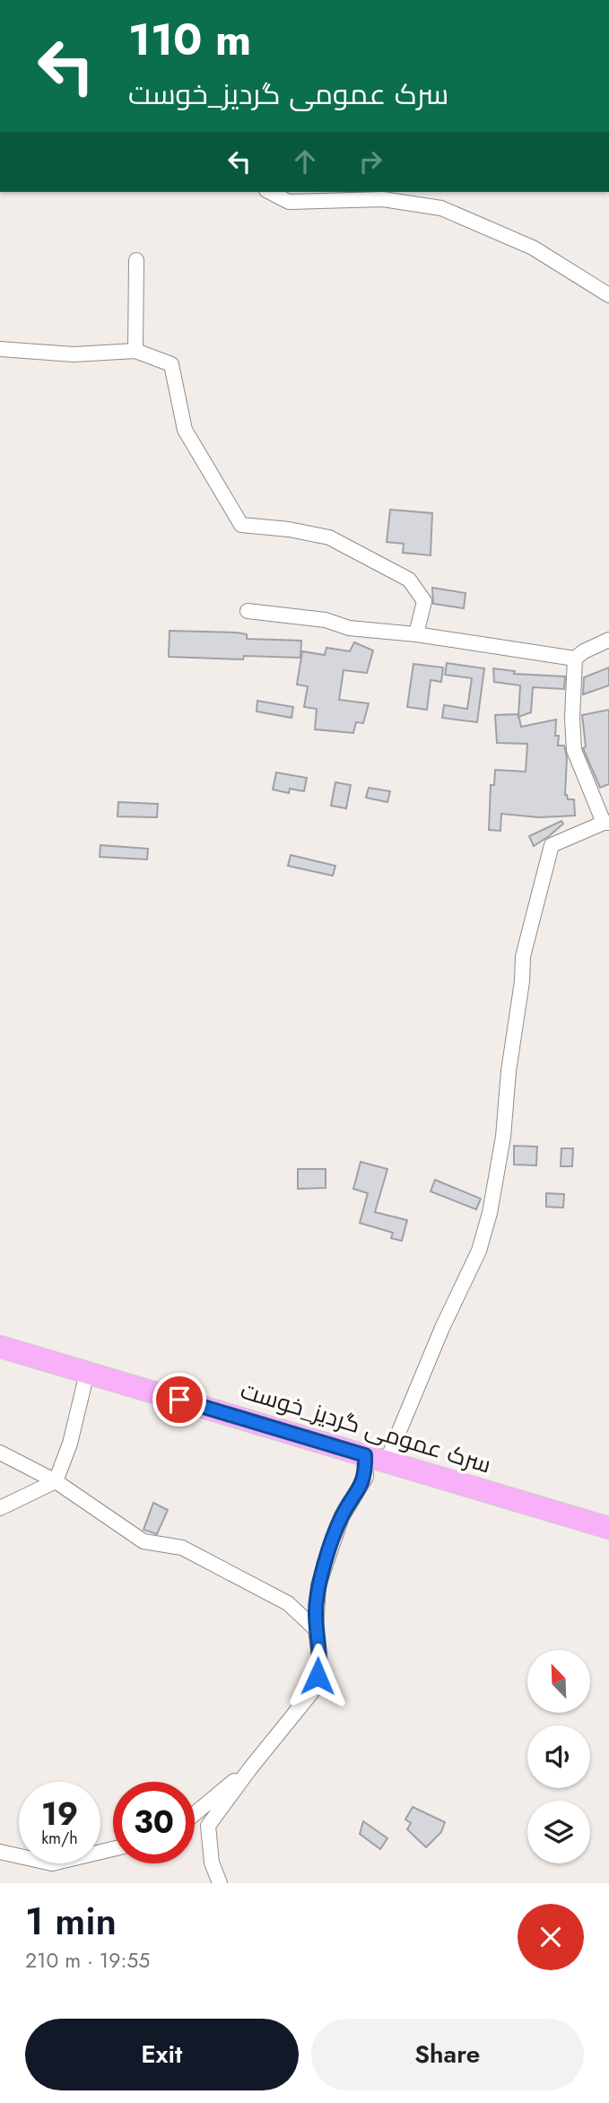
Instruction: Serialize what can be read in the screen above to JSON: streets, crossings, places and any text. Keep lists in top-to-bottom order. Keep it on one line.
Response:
{"streets":{"highway":["سرک عمومی گردیز_خوست"]},"north":"top left","page":{"turn":["110 m","سرک عمومی گردیز_خوست"],"speed":"19 km/h","limit":"30","heading":["1 min","210 m · 19:55"],"buttons":["Exit","Share"]}}
